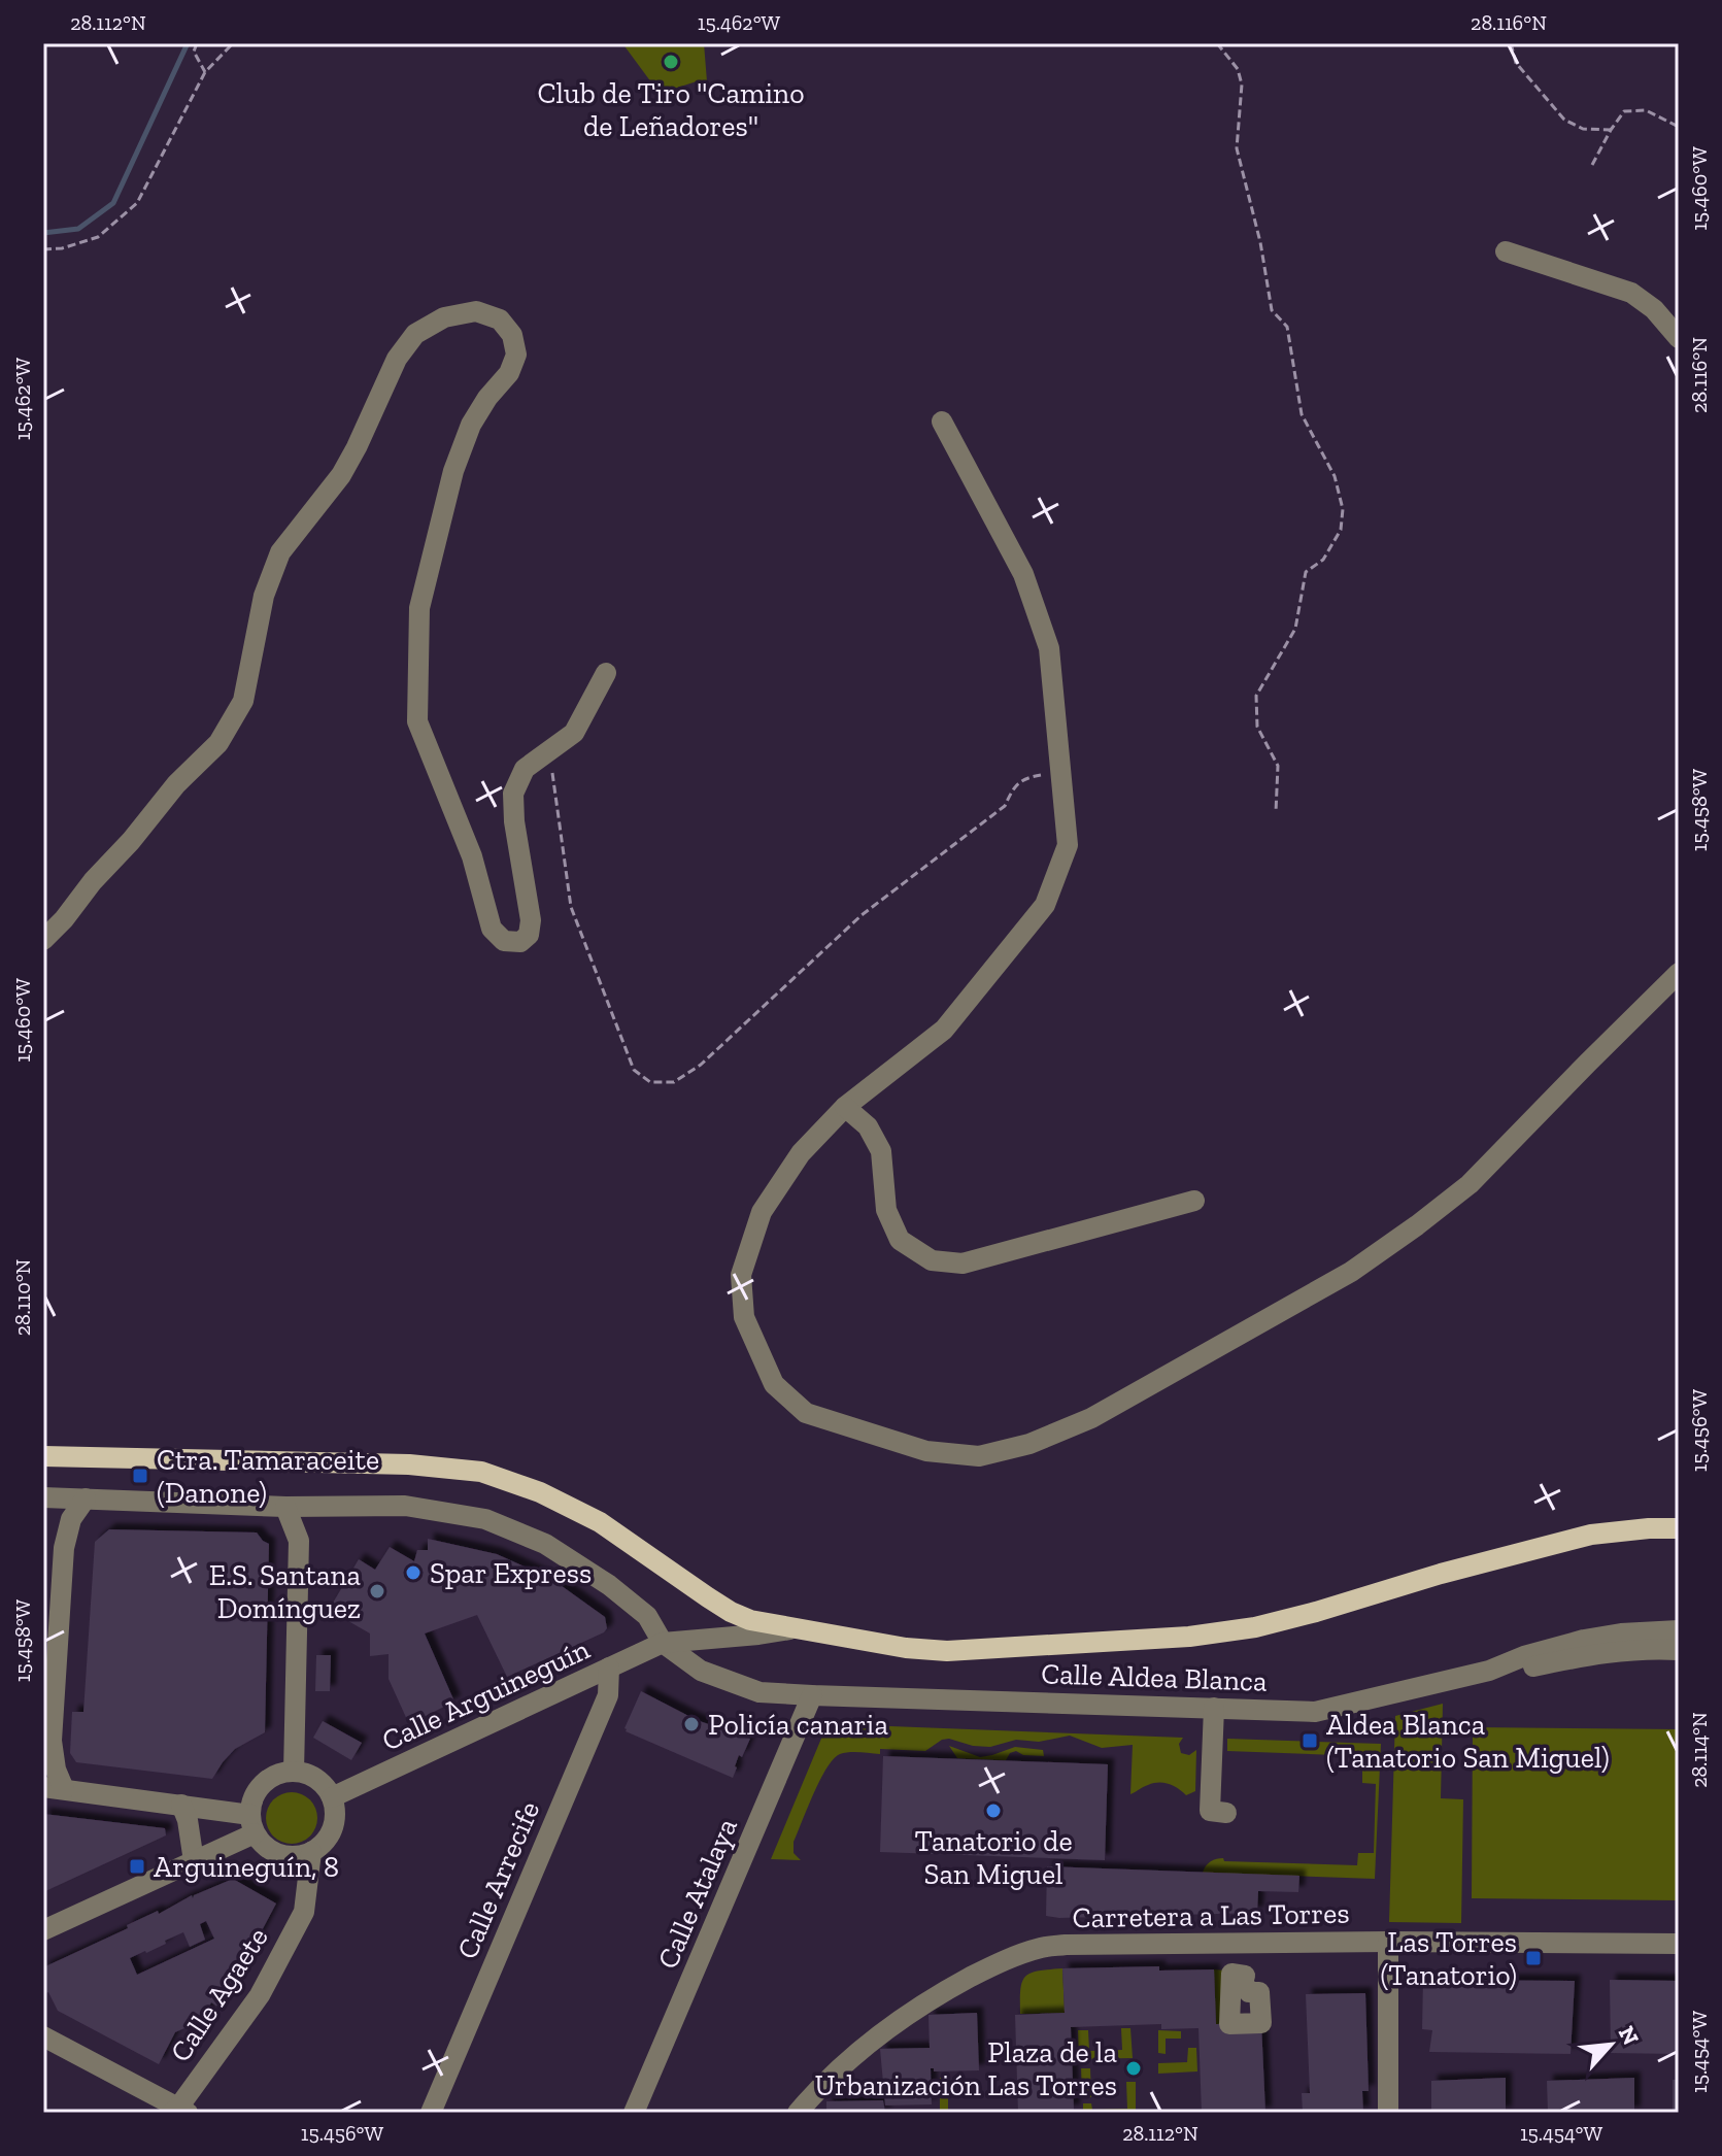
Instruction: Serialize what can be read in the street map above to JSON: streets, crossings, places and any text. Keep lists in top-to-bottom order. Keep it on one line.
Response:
{"streets":{"street":["Calle Aldea Blanca","Calle Arguineguín","Calle Arrecife","Calle Atalaya","Carretera a Las Torres","Calle Agaete"]},"crossings":[["Calle Aldea Blanca","Calle Arguineguín"],["Calle Aldea Blanca","Calle Atalaya"],["Calle Arguineguín","Calle Arrecife"],["Calle Arguineguín","Calle Agaete"]],"places":{"other":["Club de Tiro \"Camino de Leñadores\"","Spar Express","E.S. Santana Domínguez","Policía canaria","Tanatorio de San Miguel","Plaza de la Urbanización Las Torres"],"transit":["Ctra. Tamaraceite (Danone)","Aldea Blanca (Tanatorio San Miguel)","Arguineguín, 8","Las Torres (Tanatorio)"]},"north":"top right","coordinates":["28.112°N","15.462°W","28.116°N","15.460°W","15.458°W","28.110°N","15.456°W","28.114°N","15.454°W"]}
